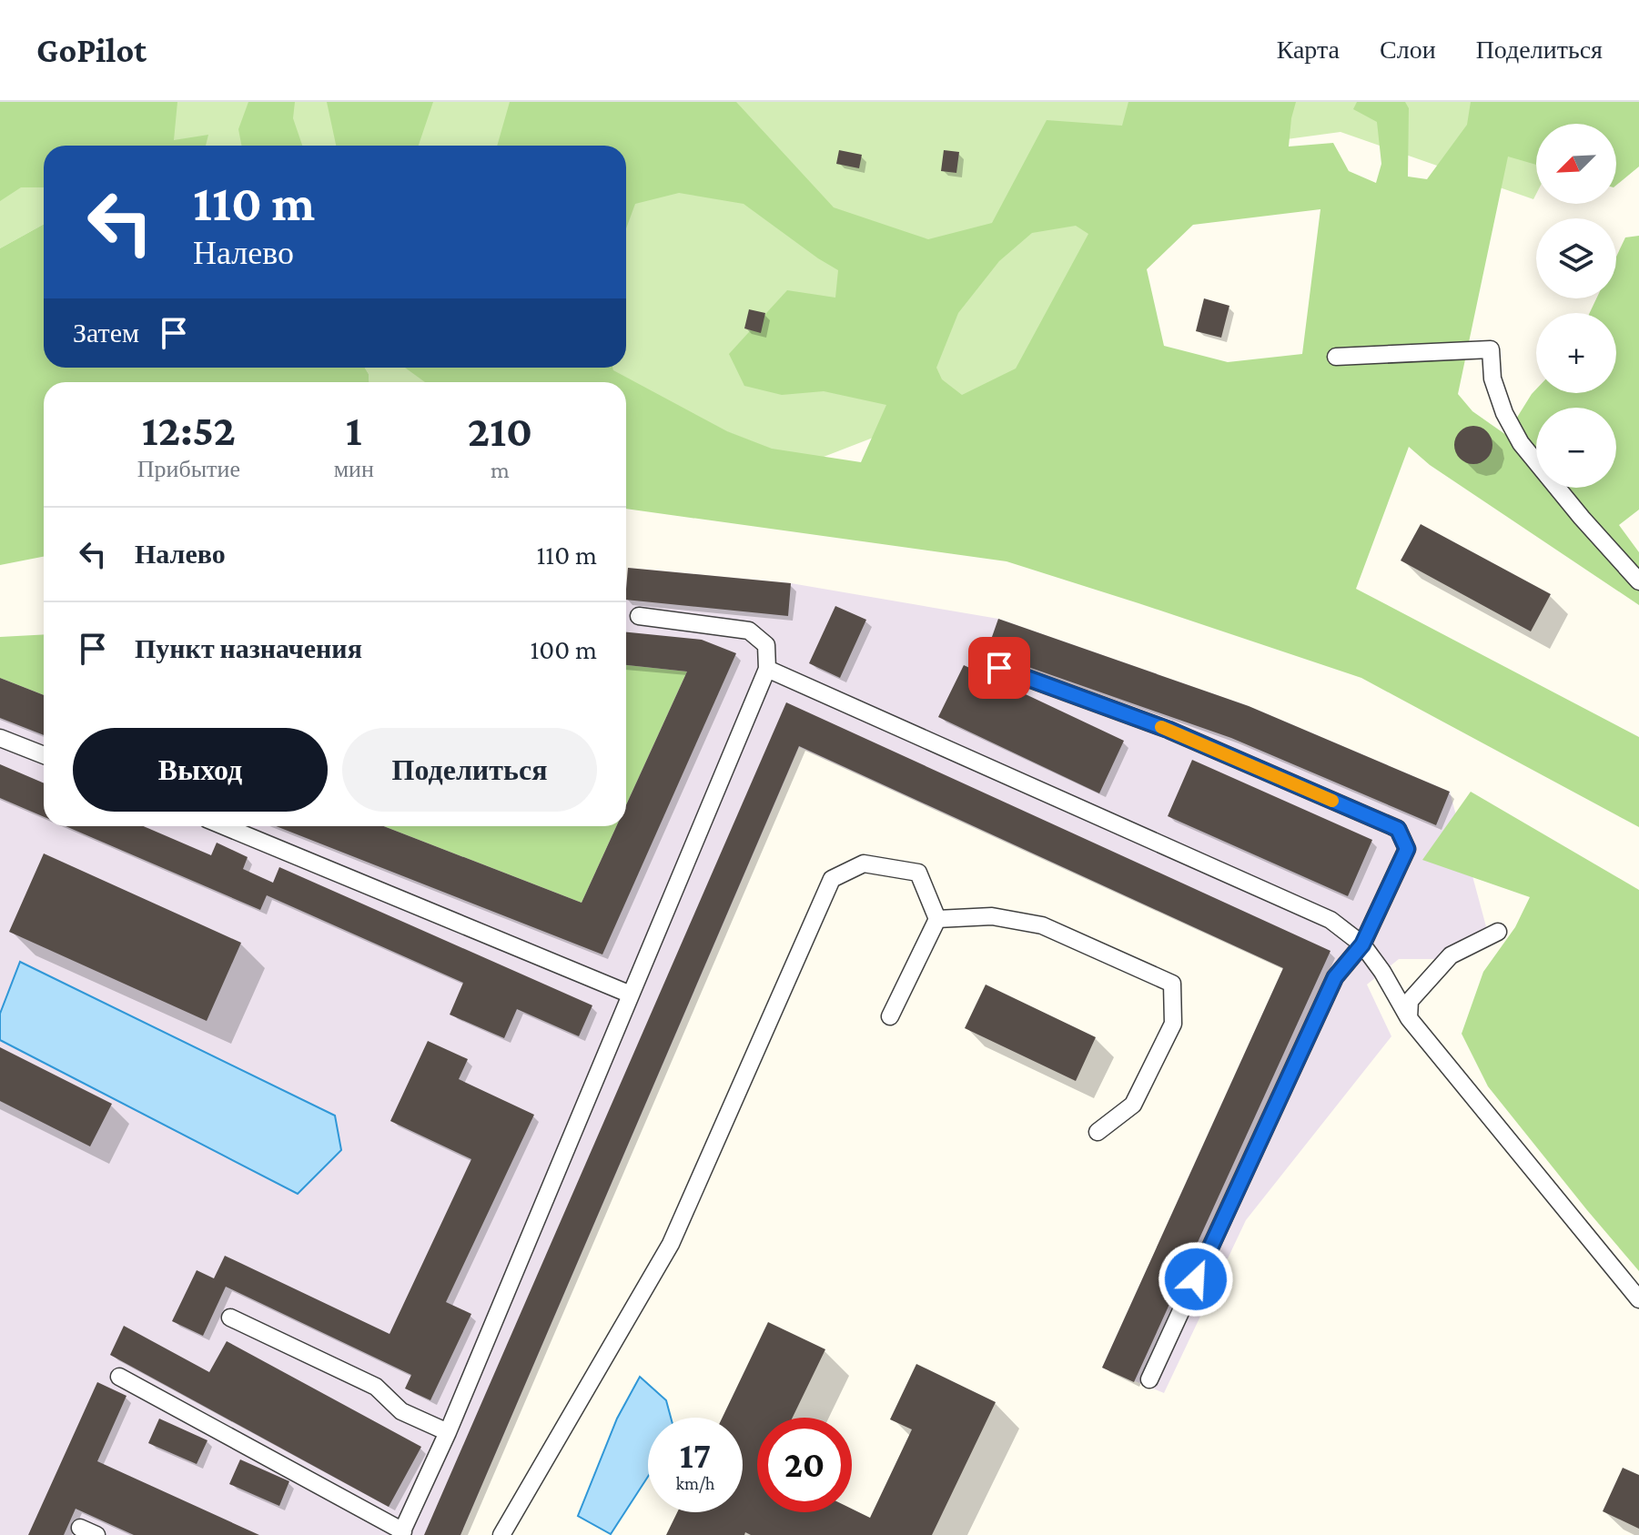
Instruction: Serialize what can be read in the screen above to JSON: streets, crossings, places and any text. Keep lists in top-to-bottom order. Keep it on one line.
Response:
{"north":"bottom left","page":{"header":"GoPilot","nav":["Карта","Слои","Поделиться"],"map_buttons":["+","−"],"turn":["110 m","Налево"],"then":"Затем","eta":["12:52","Прибытие","1","мин","210","m"],"list":[{"name":"Налево","value":"110 m"},{"name":"Пункт назначения","value":"100 m"}],"buttons":["Выход","Поделиться"],"speed":"17 km/h","limit":"20"}}
